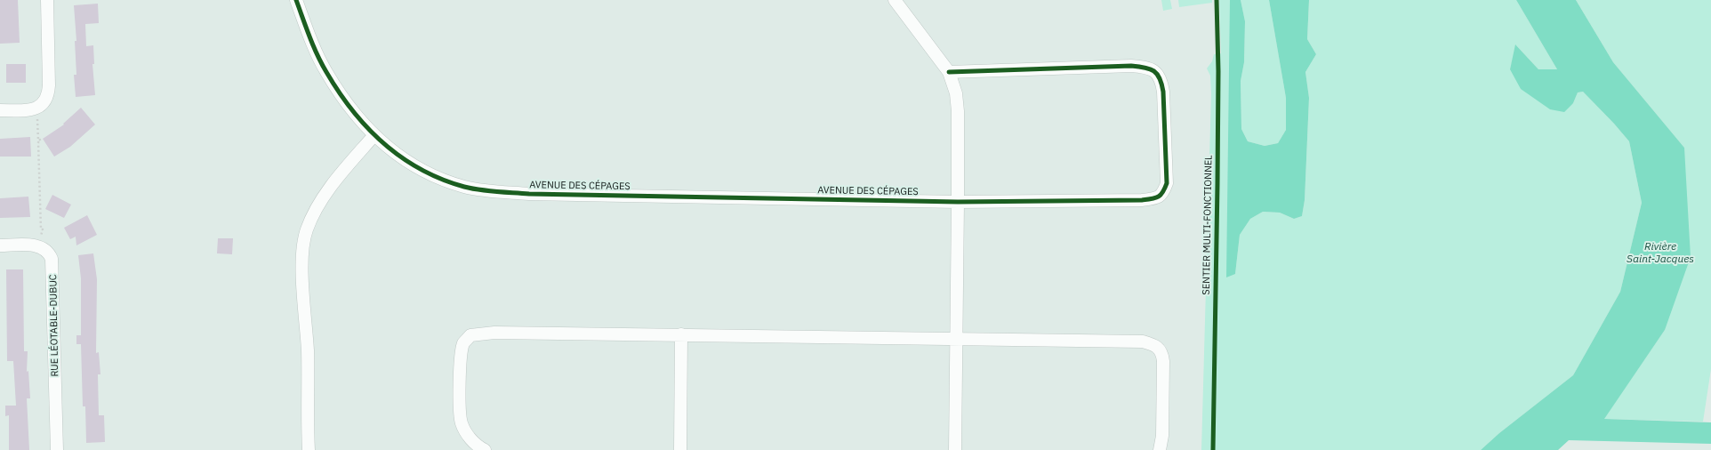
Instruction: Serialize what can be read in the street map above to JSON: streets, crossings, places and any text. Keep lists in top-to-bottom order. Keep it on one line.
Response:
{"streets":{"street":["AVENUE DES CÉPAGES","RUE LÉOTABLE-DUBUC"],"cycle path":["SENTIER MULTI-FONCTIONNEL"]},"water":["Rivière Saint-Jacques"]}
